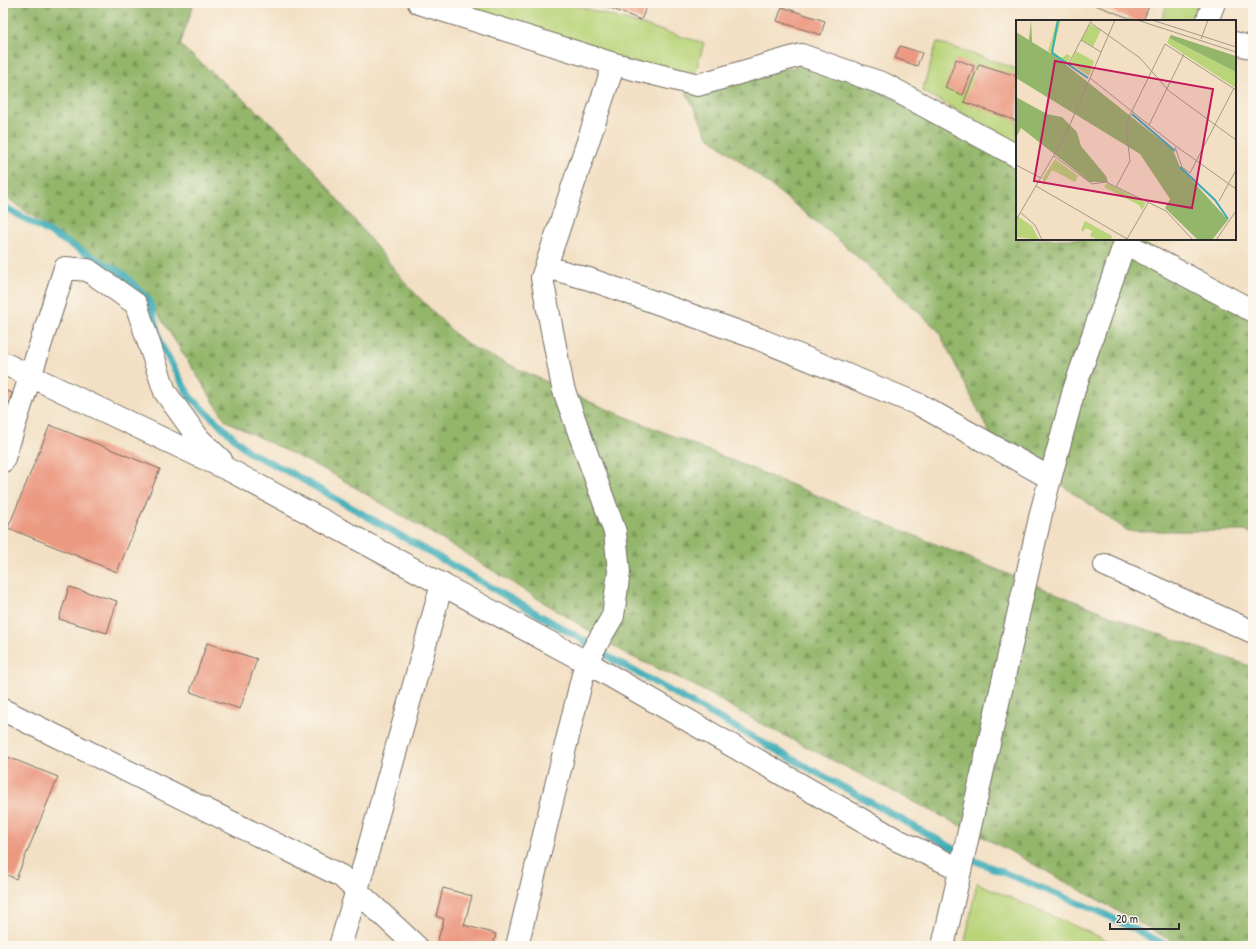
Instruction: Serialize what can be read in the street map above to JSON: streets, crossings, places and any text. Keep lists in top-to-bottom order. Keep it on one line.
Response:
{"scale_bar":"20 m"}
